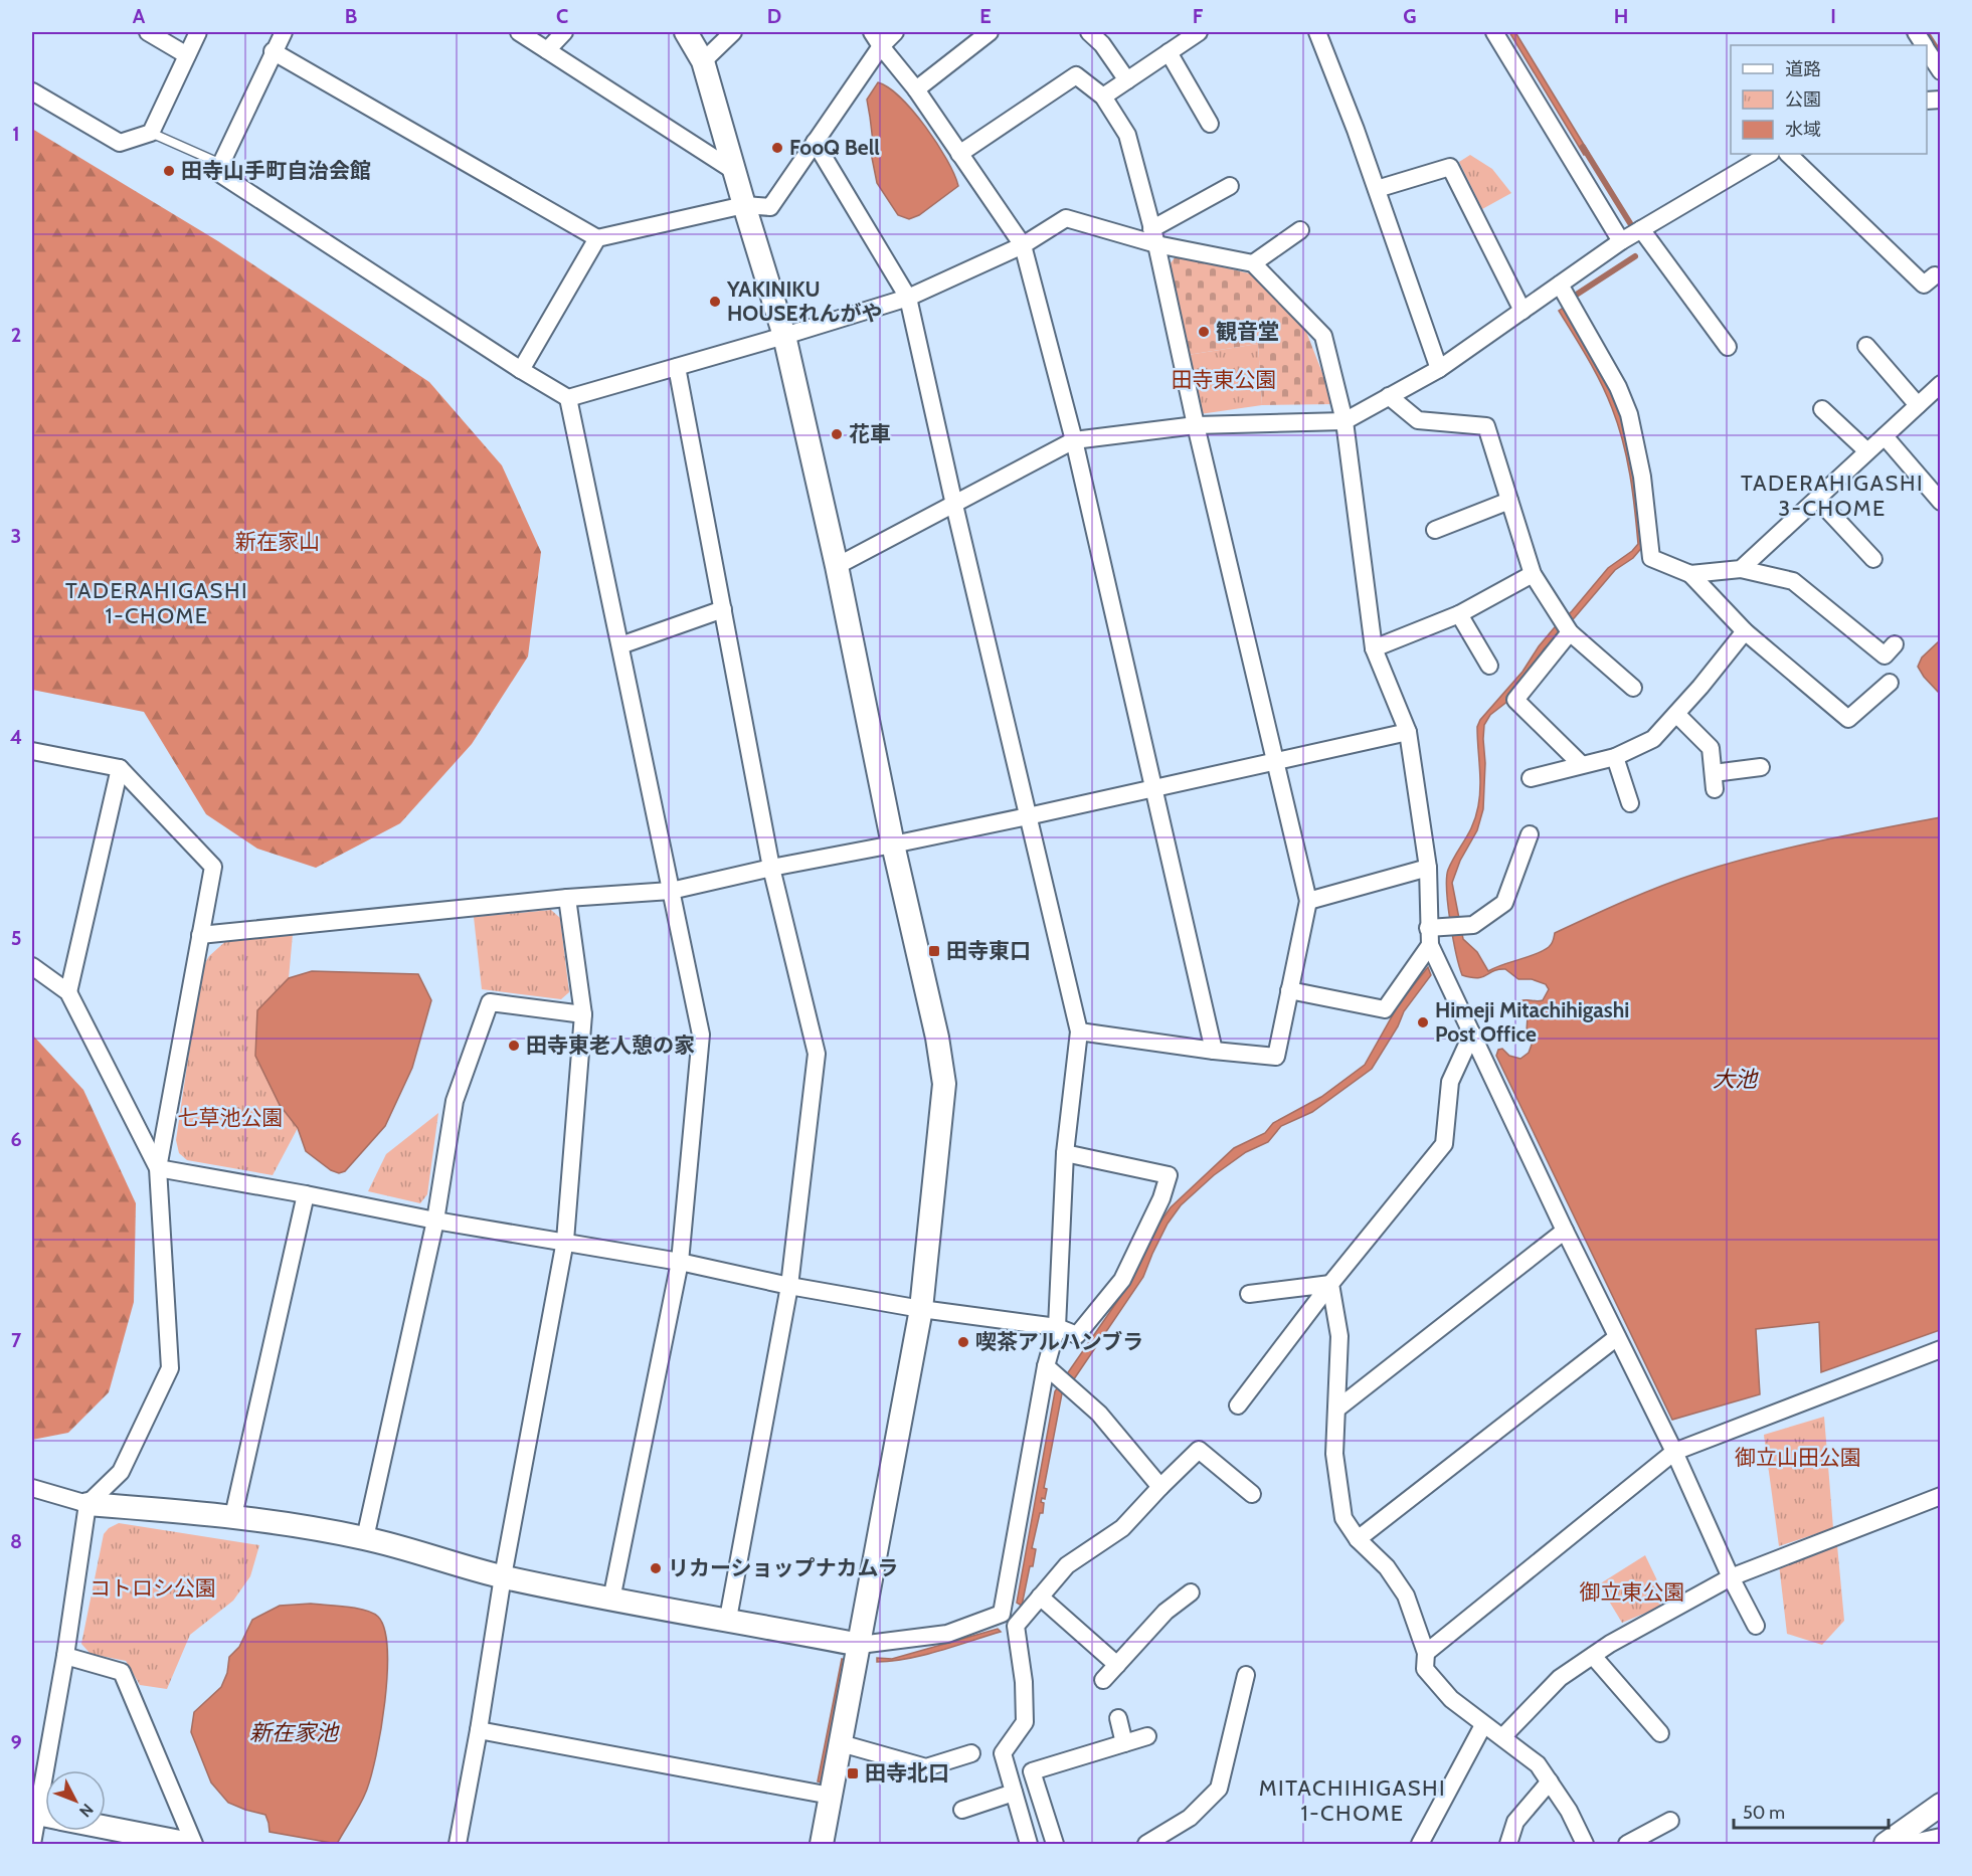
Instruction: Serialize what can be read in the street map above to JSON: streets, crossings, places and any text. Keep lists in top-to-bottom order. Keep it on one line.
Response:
{"districts":["TADERAHIGASHI 3-CHOME","TADERAHIGASHI 1-CHOME","MITACHIHIGASHI 1-CHOME"],"water":["大池","新在家池"],"parks":["田寺東公園","新在家山","七草池公園","御立山田公園","コトロシ公園","御立東公園"],"places":{"other":["FooQ Bell","田寺山手町自治会館","YAKINIKU HOUSEれんがや","観音堂","花車","Himeji Mitachihigashi Post Office","田寺東老人憩の家","喫茶アルハンブラ","リカーショップナカムラ"],"transit":["田寺東口","田寺北口"]},"legend":["道路","公園","水域"],"scale_bar":"50 m","north":"bottom right","grid":{"columns":["A","B","C","D","E","F","G","H","I"],"rows":["1","2","3","4","5","6","7","8","9"]}}
